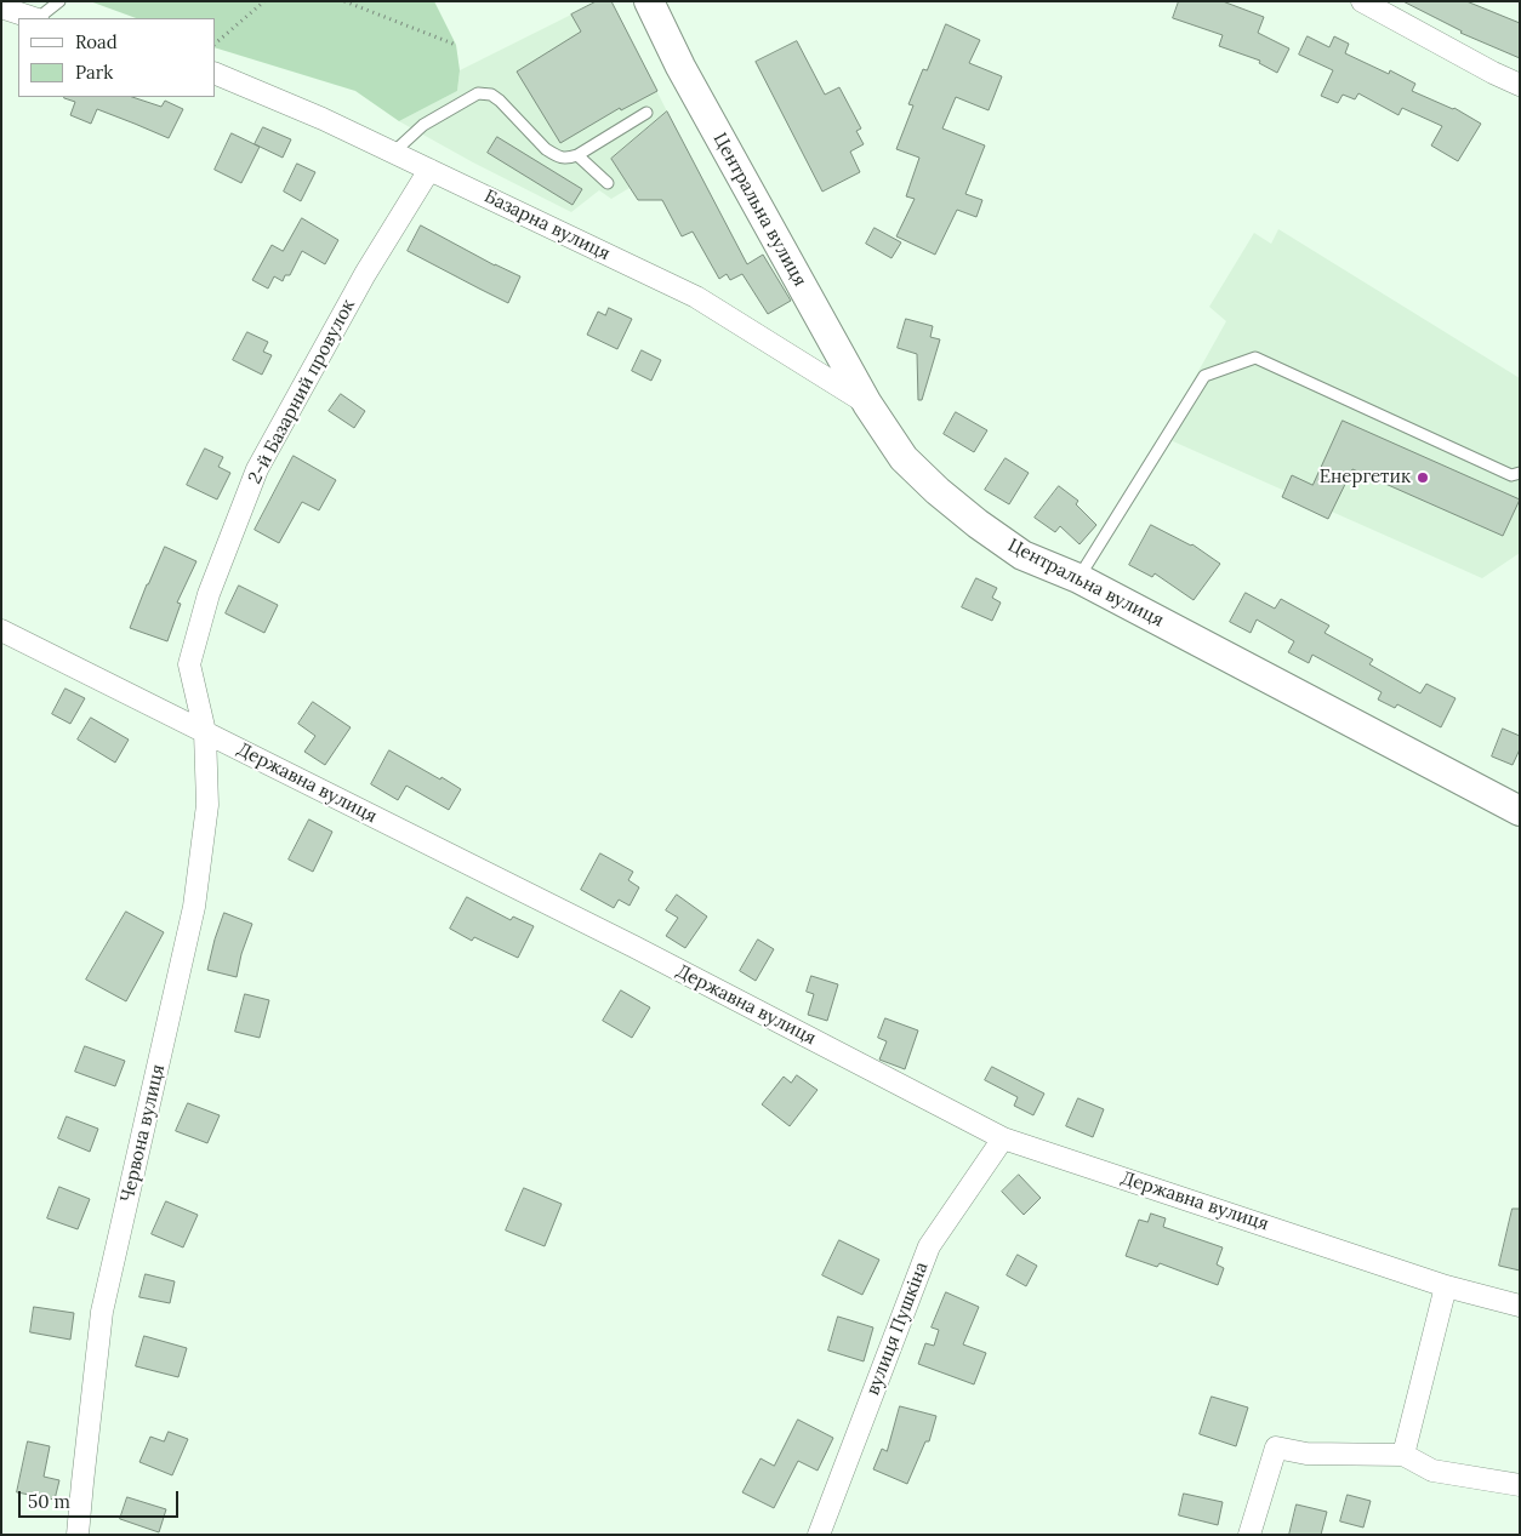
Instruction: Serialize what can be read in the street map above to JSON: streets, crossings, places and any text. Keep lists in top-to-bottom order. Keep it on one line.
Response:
{"streets":{"main road":["Центральна вулиця"],"street":["Базарна вулиця","2-й Базарний провулок","Державна вулиця","Червона вулиця","вулиця Пушкіна"]},"crossings":[["Центральна вулиця","Базарна вулиця"],["Базарна вулиця","2-й Базарний провулок"],["2-й Базарний провулок","Державна вулиця"],["2-й Базарний провулок","Червона вулиця"],["Державна вулиця","Червона вулиця"],["Державна вулиця","вулиця Пушкіна"]],"places":["Енергетик"],"legend":["Road","Park"],"scale_bar":"50 m"}
